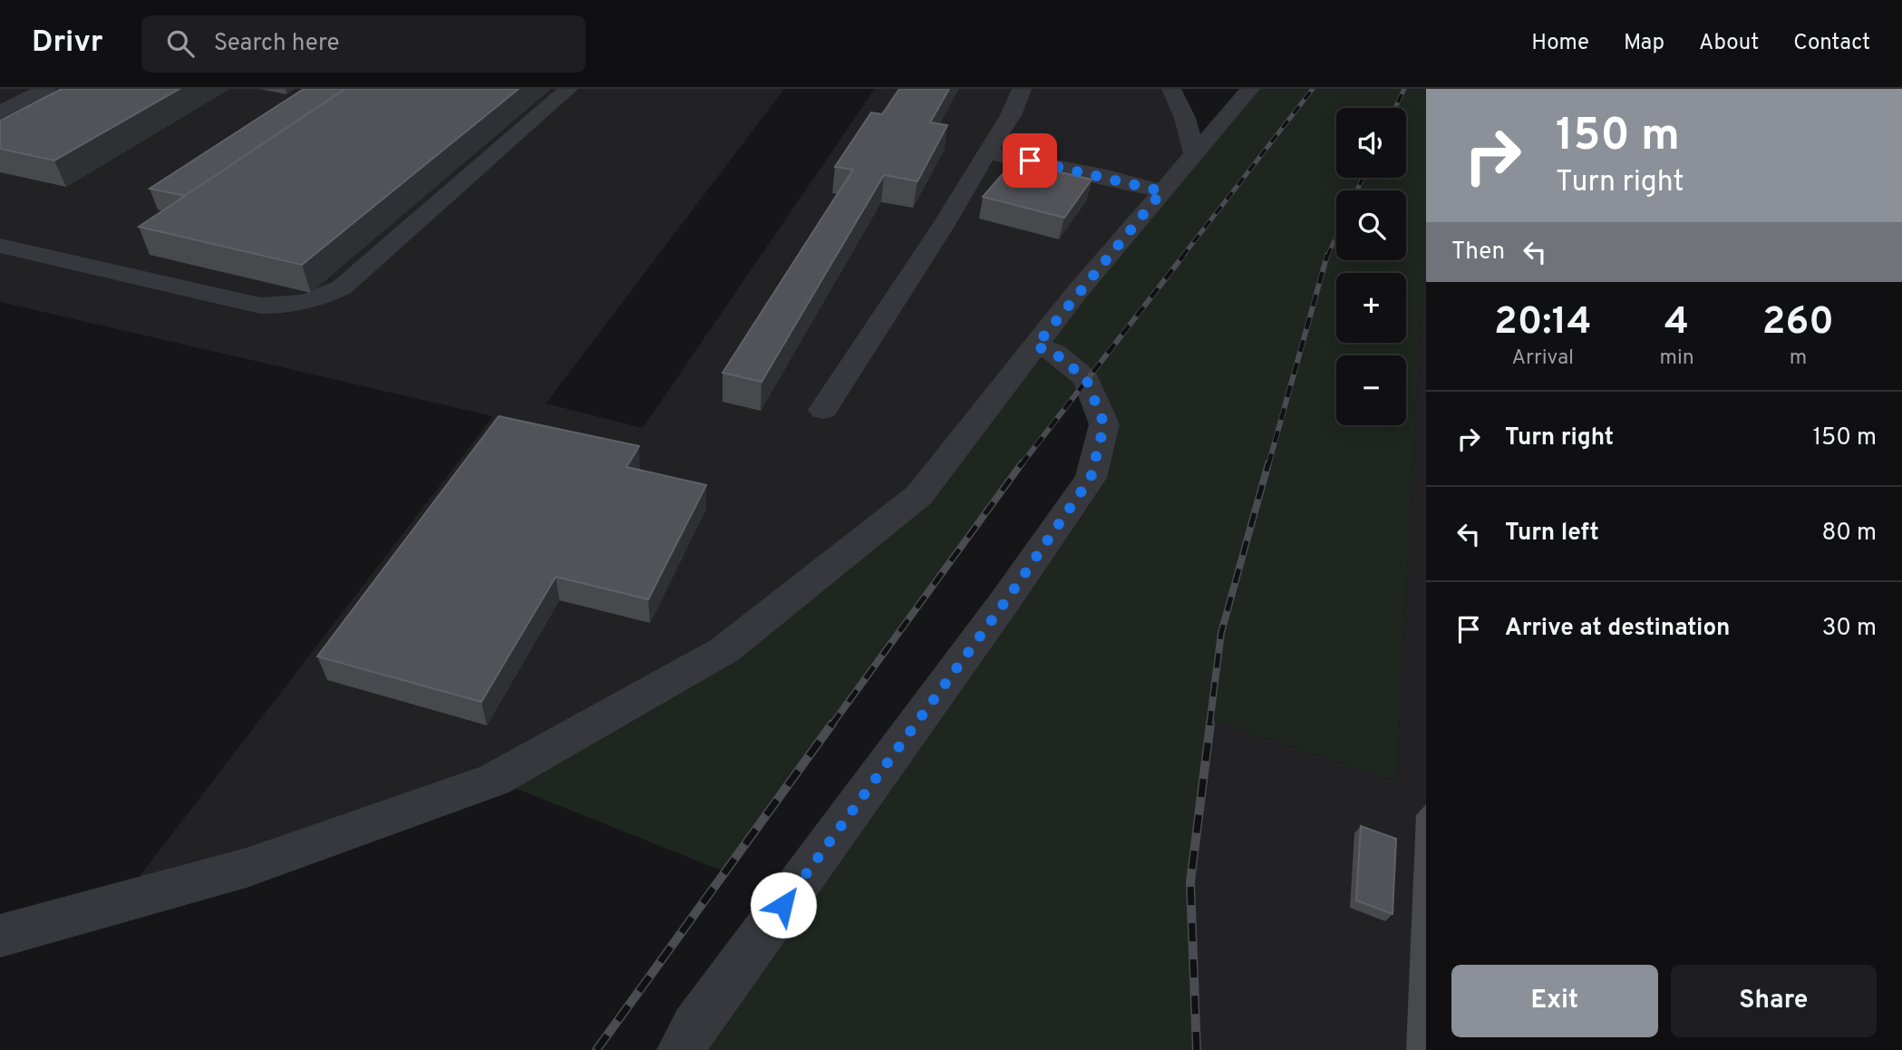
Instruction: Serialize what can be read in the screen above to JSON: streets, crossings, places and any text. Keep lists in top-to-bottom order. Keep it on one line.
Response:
{"page":{"header":"Drivr","search":"Search here","nav":["Home","Map","About","Contact"],"turn":["150 m","Turn right"],"map_buttons":["+","−"],"then":"Then","eta":["20:14","Arrival","4","min","260","m"],"list":[{"name":"Turn right","value":"150 m"},{"name":"Turn left","value":"80 m"},{"name":"Arrive at destination","value":"30 m"}],"buttons":["Exit","Share"]}}
